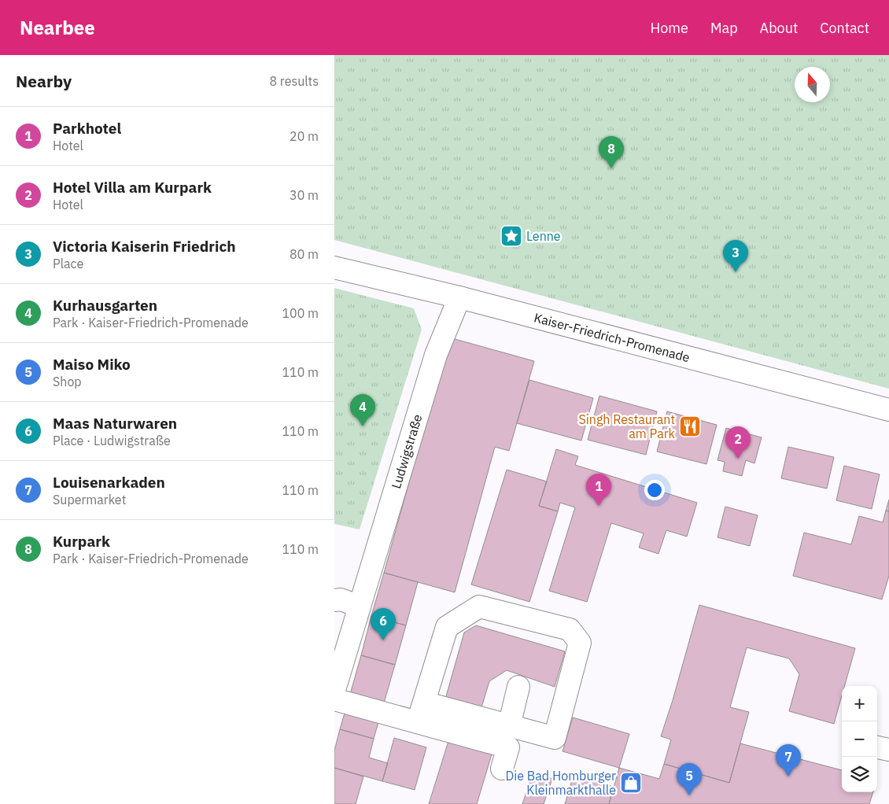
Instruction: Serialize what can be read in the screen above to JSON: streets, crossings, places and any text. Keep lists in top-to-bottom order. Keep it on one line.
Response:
{"streets":{"street":["Kaiser-Friedrich-Promenade","Ludwigstraße"]},"crossings":[["Kaiser-Friedrich-Promenade","Ludwigstraße"]],"places":{"place":["Lenne"],"restaurant":["Singh Restaurant am Park"],"shop":["Die Bad Homburger Kleinmarkthalle"]},"north":"top","page":{"header":"Nearbee","nav":["Home","Map","About","Contact"],"heading":["Nearby","8 results"],"list":[{"mark":"1","name":"Parkhotel","note":"Hotel","value":"20 m"},{"mark":"2","name":"Hotel Villa am Kurpark","note":"Hotel","value":"30 m"},{"mark":"3","name":"Victoria Kaiserin Friedrich","note":"Place","value":"80 m"},{"mark":"4","name":"Kurhausgarten","note":"Park · Kaiser-Friedrich-Promenade","value":"100 m"},{"mark":"5","name":"Maiso Miko","note":"Shop","value":"110 m"},{"mark":"6","name":"Maas Naturwaren","note":"Place · Ludwigstraße","value":"110 m"},{"mark":"7","name":"Louisenarkaden","note":"Supermarket","value":"110 m"},{"mark":"8","name":"Kurpark","note":"Park · Kaiser-Friedrich-Promenade","value":"110 m"}],"pins":["8","3","4","2","1","6","7","5"],"map_buttons":["+","−"]}}
